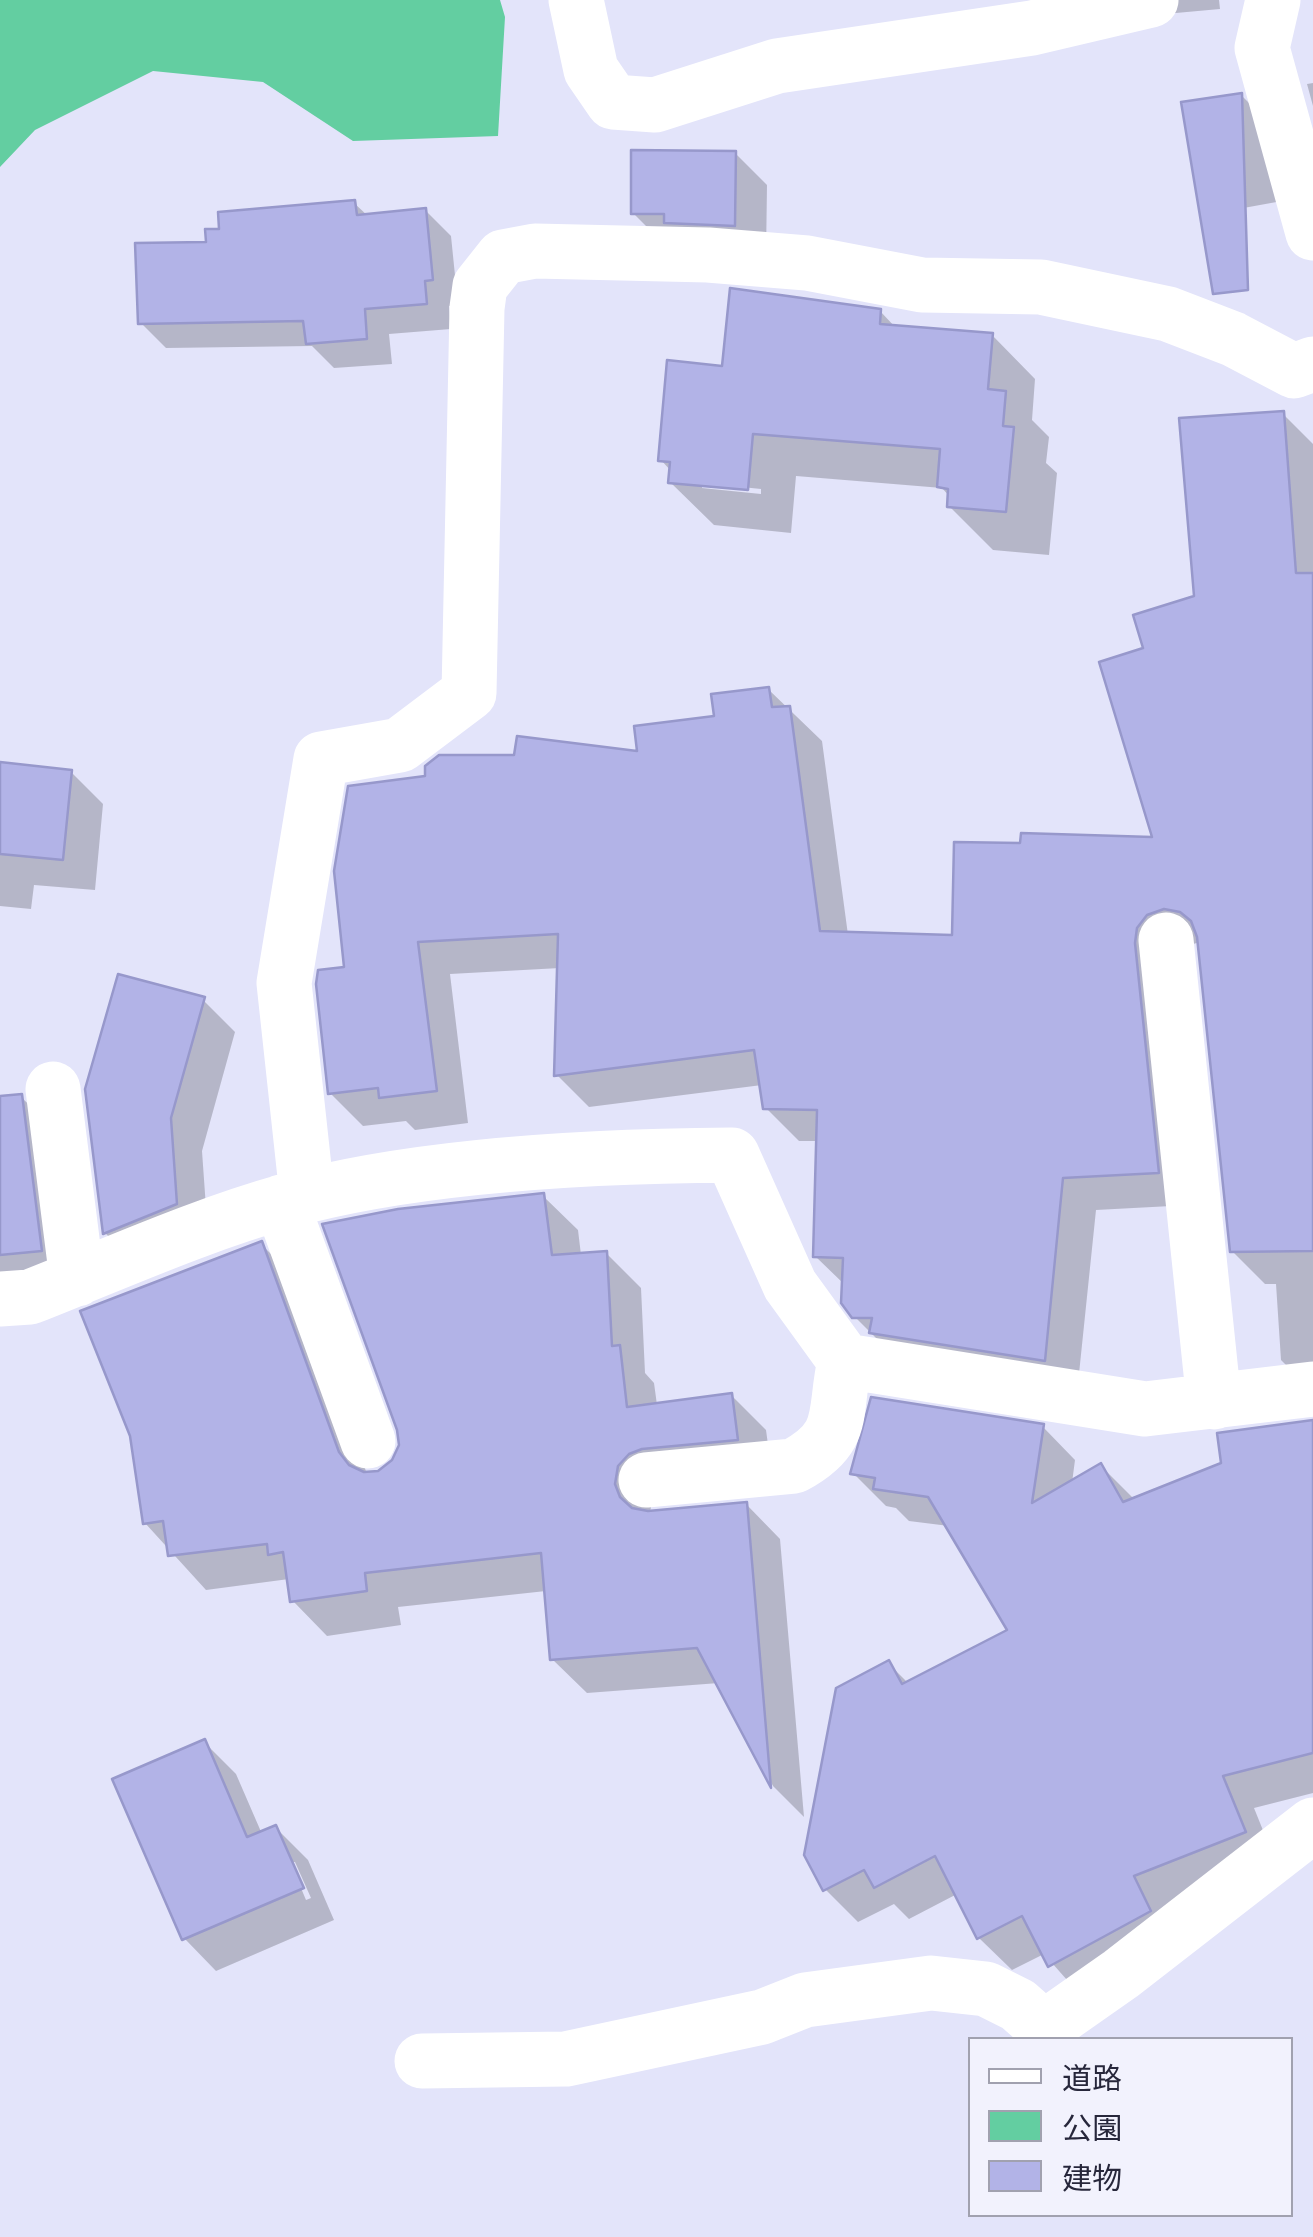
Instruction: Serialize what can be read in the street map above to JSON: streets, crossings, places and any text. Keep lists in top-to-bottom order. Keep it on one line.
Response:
{"legend":["道路","公園","建物"]}
